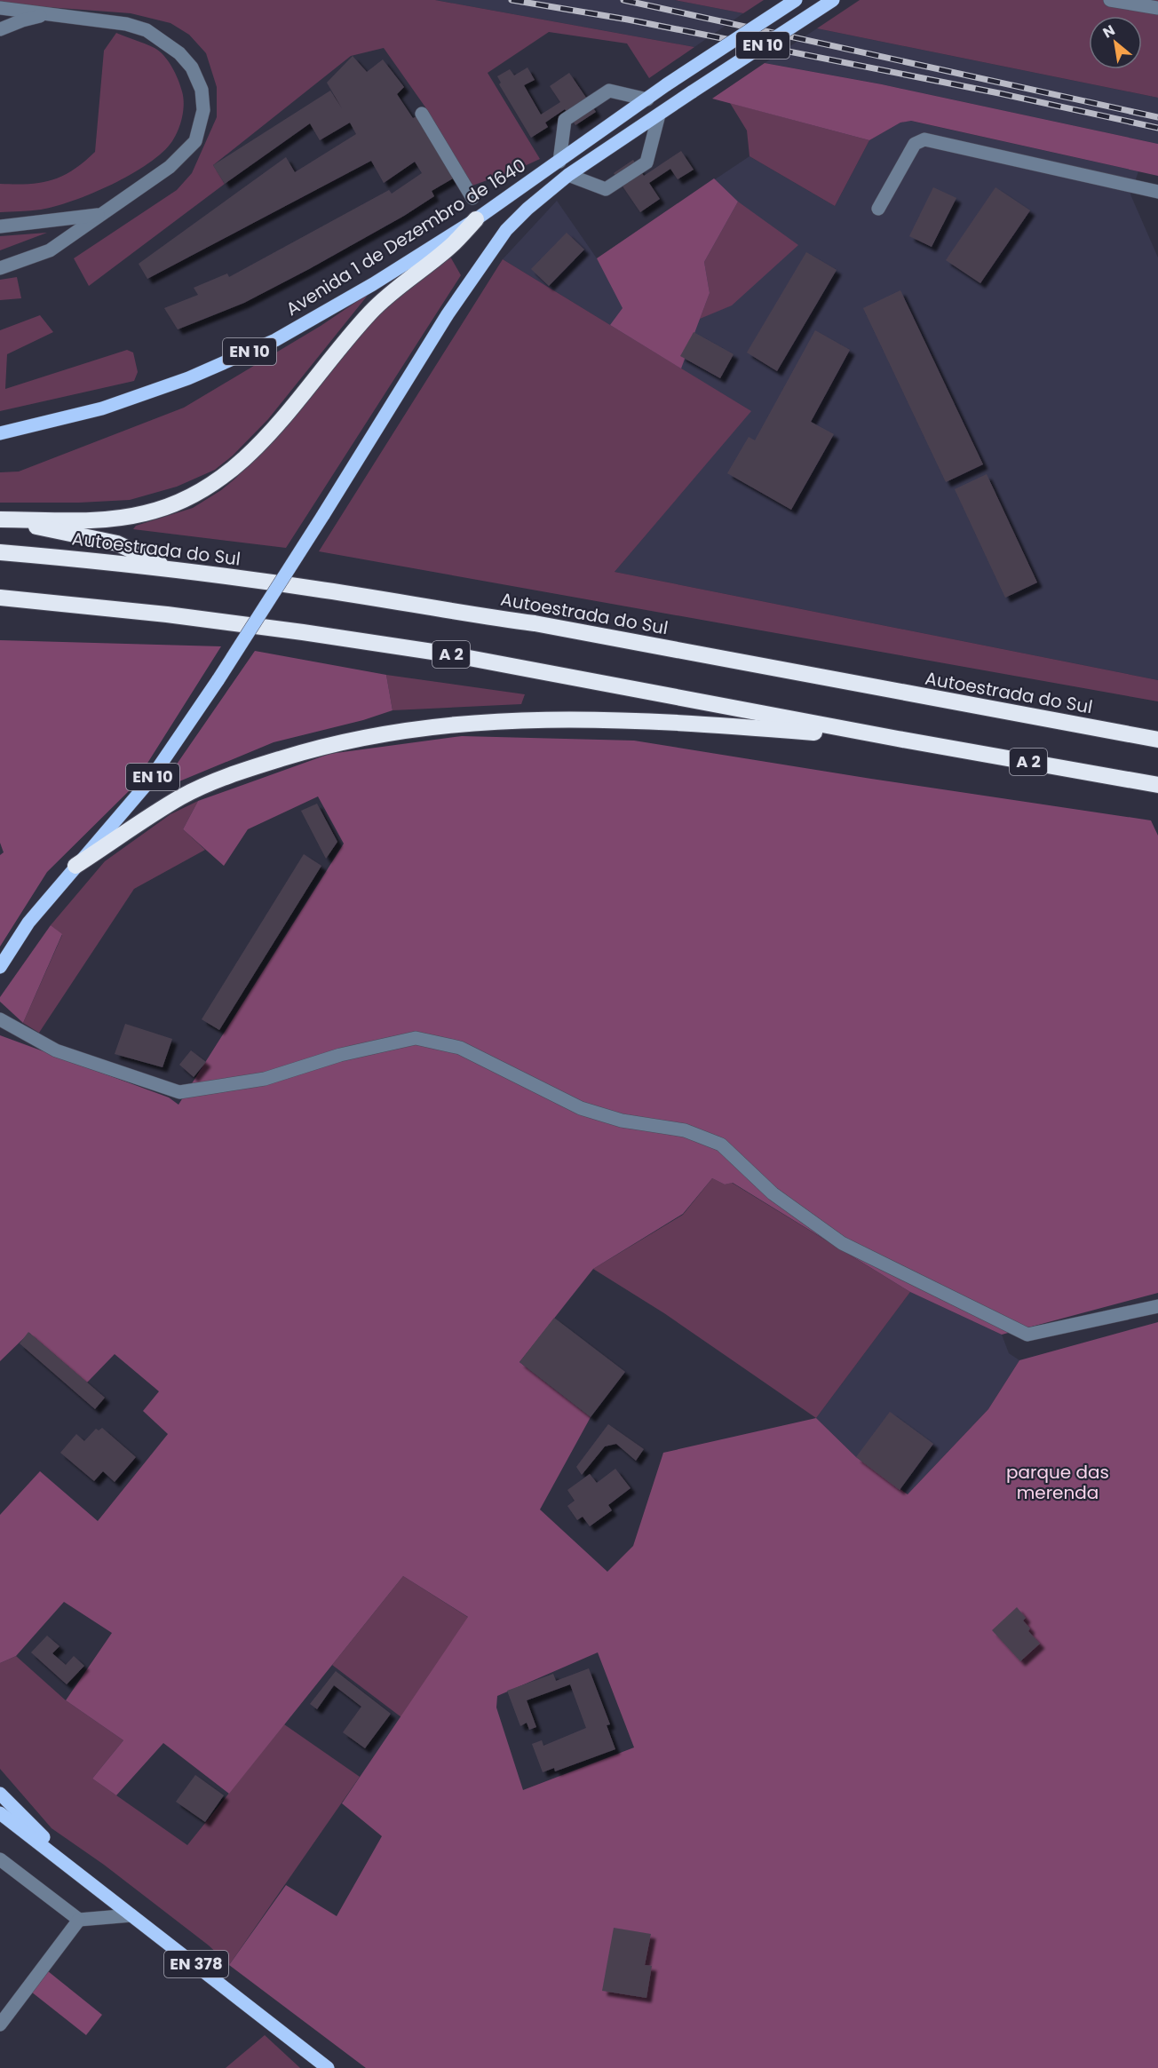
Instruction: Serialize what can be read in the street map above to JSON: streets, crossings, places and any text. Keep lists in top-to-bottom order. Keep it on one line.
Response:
{"streets":{"highway":["Autoestrada do Sul","A 2"],"main road":["EN 10","Avenida 1 de Dezembro de 1640","EN 378"]},"parks":["parque das merenda"],"north":"top left"}
